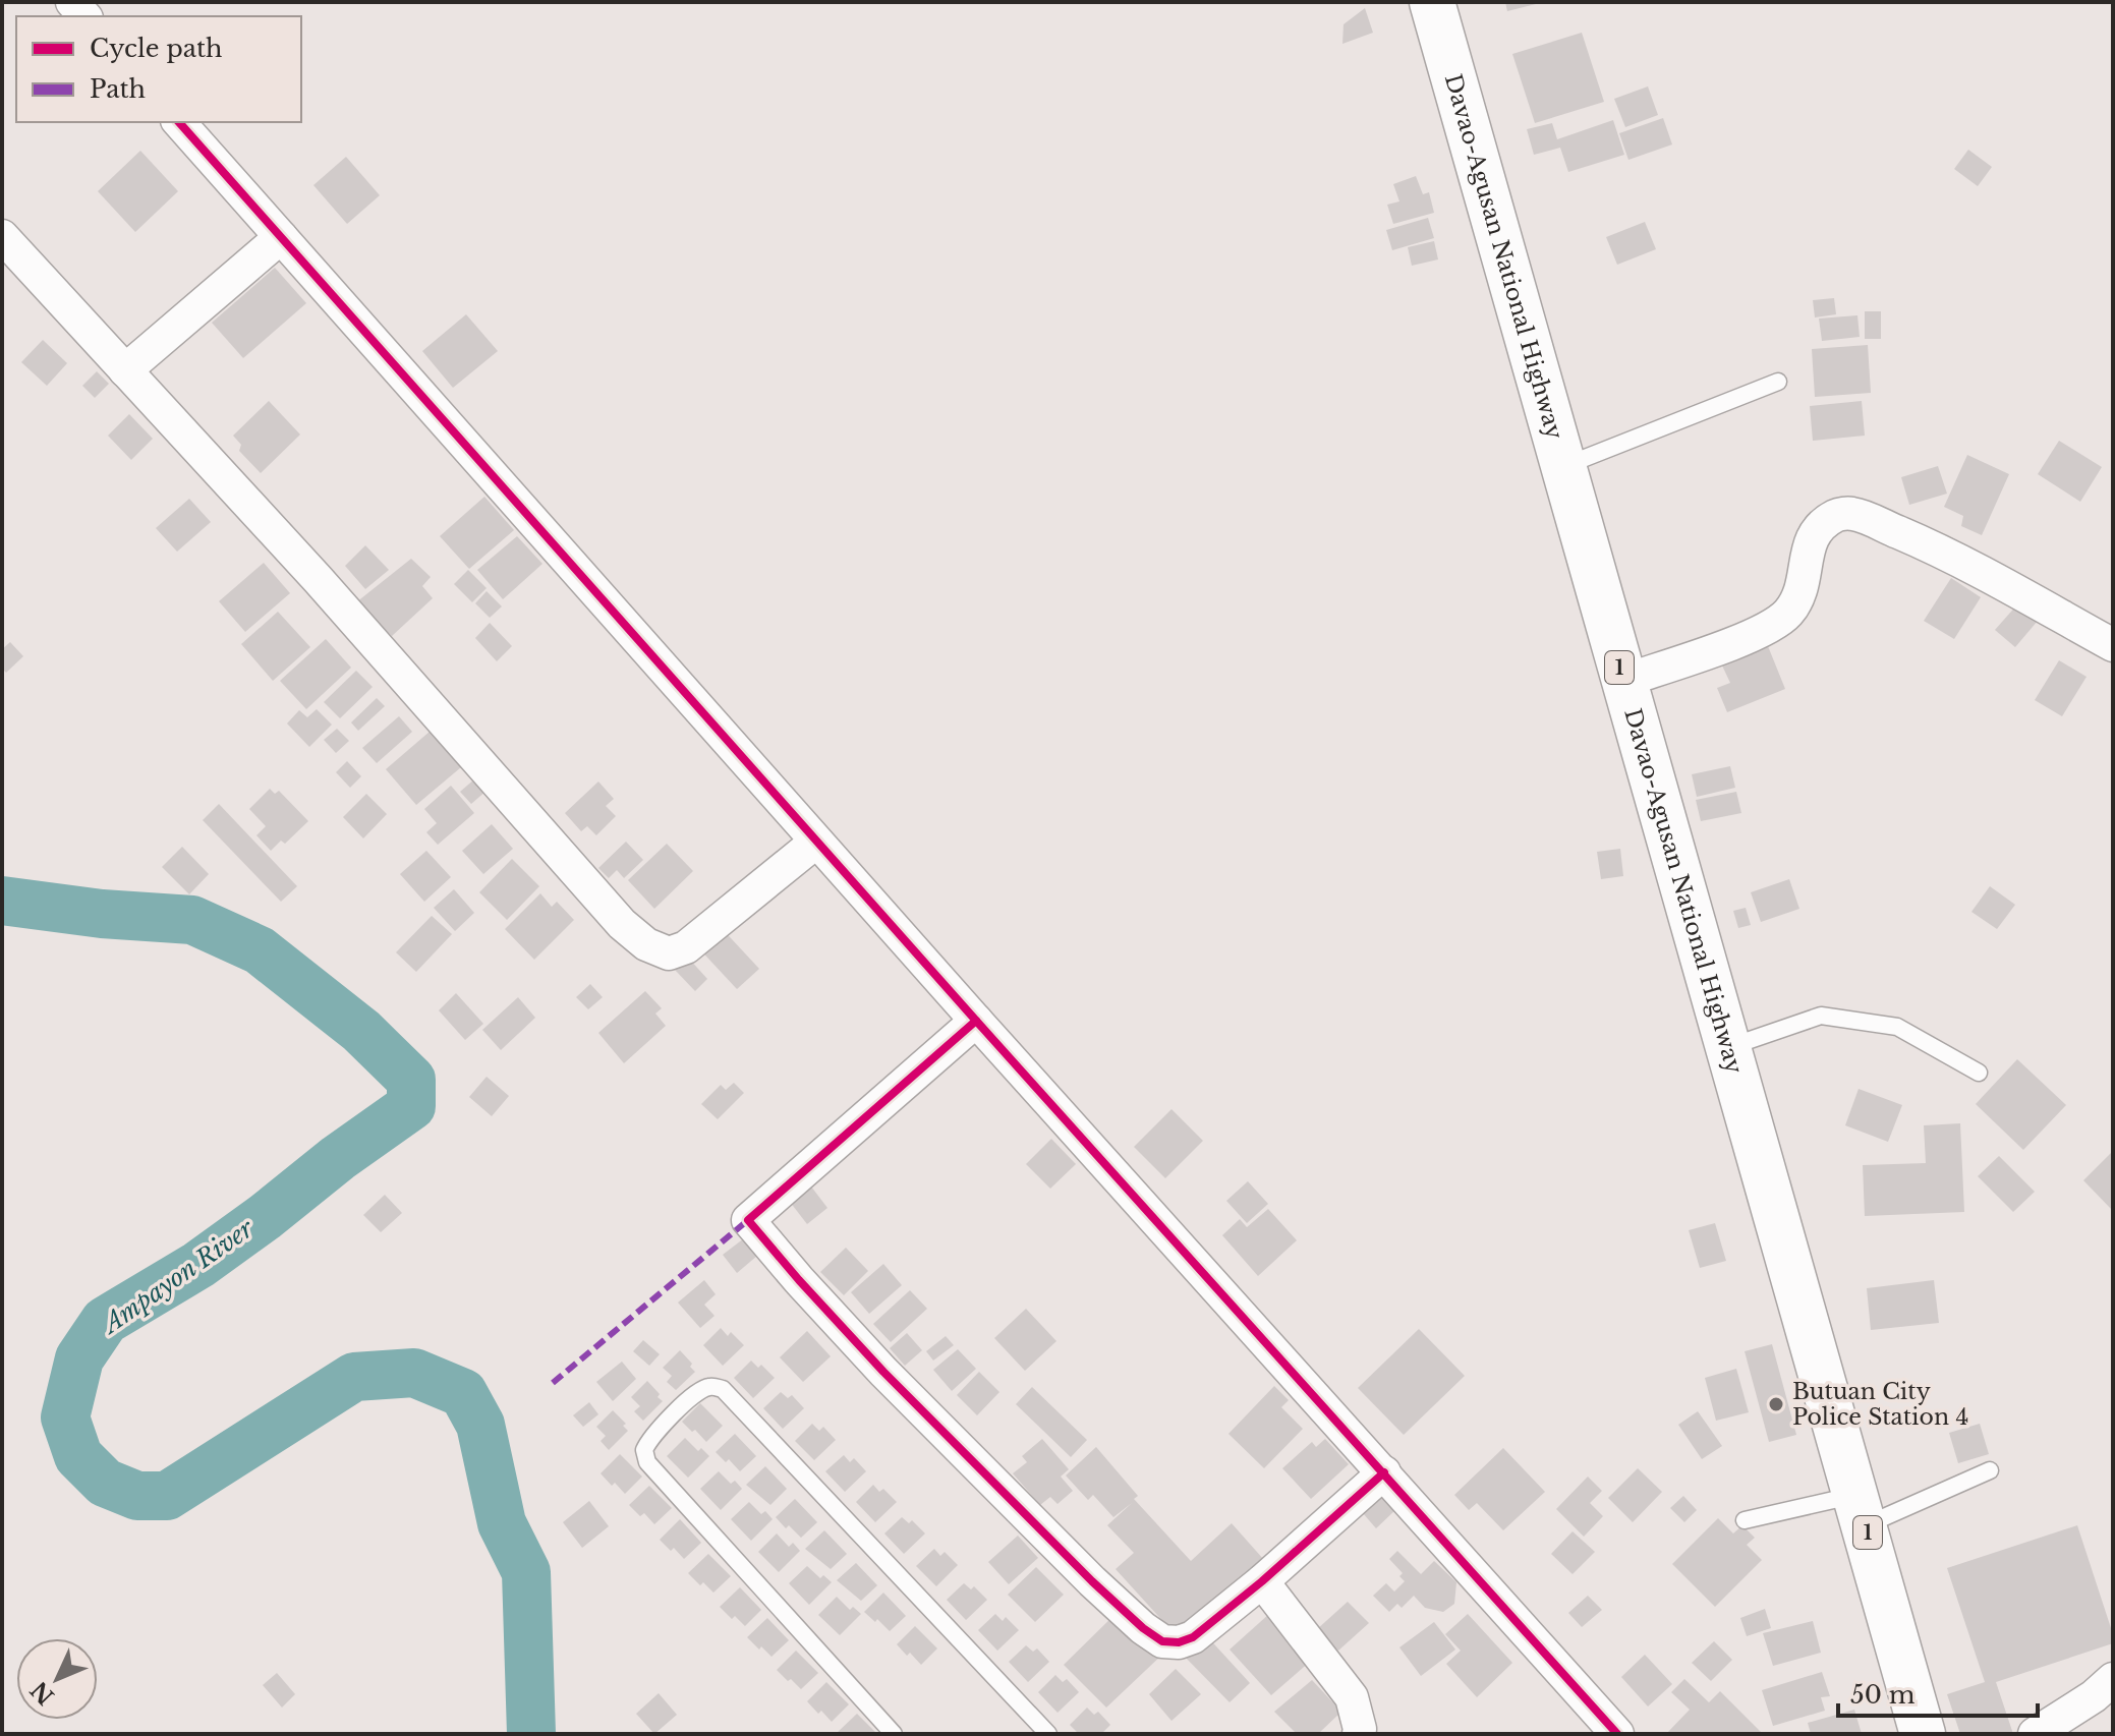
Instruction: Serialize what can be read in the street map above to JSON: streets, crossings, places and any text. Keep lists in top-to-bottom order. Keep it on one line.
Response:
{"streets":{"highway":["Davao-Agusan National Highway","1"]},"water":["Ampayon River"],"places":["Butuan City Police Station 4"],"legend":["Cycle path","Path"],"scale_bar":"50 m","north":"bottom left"}
